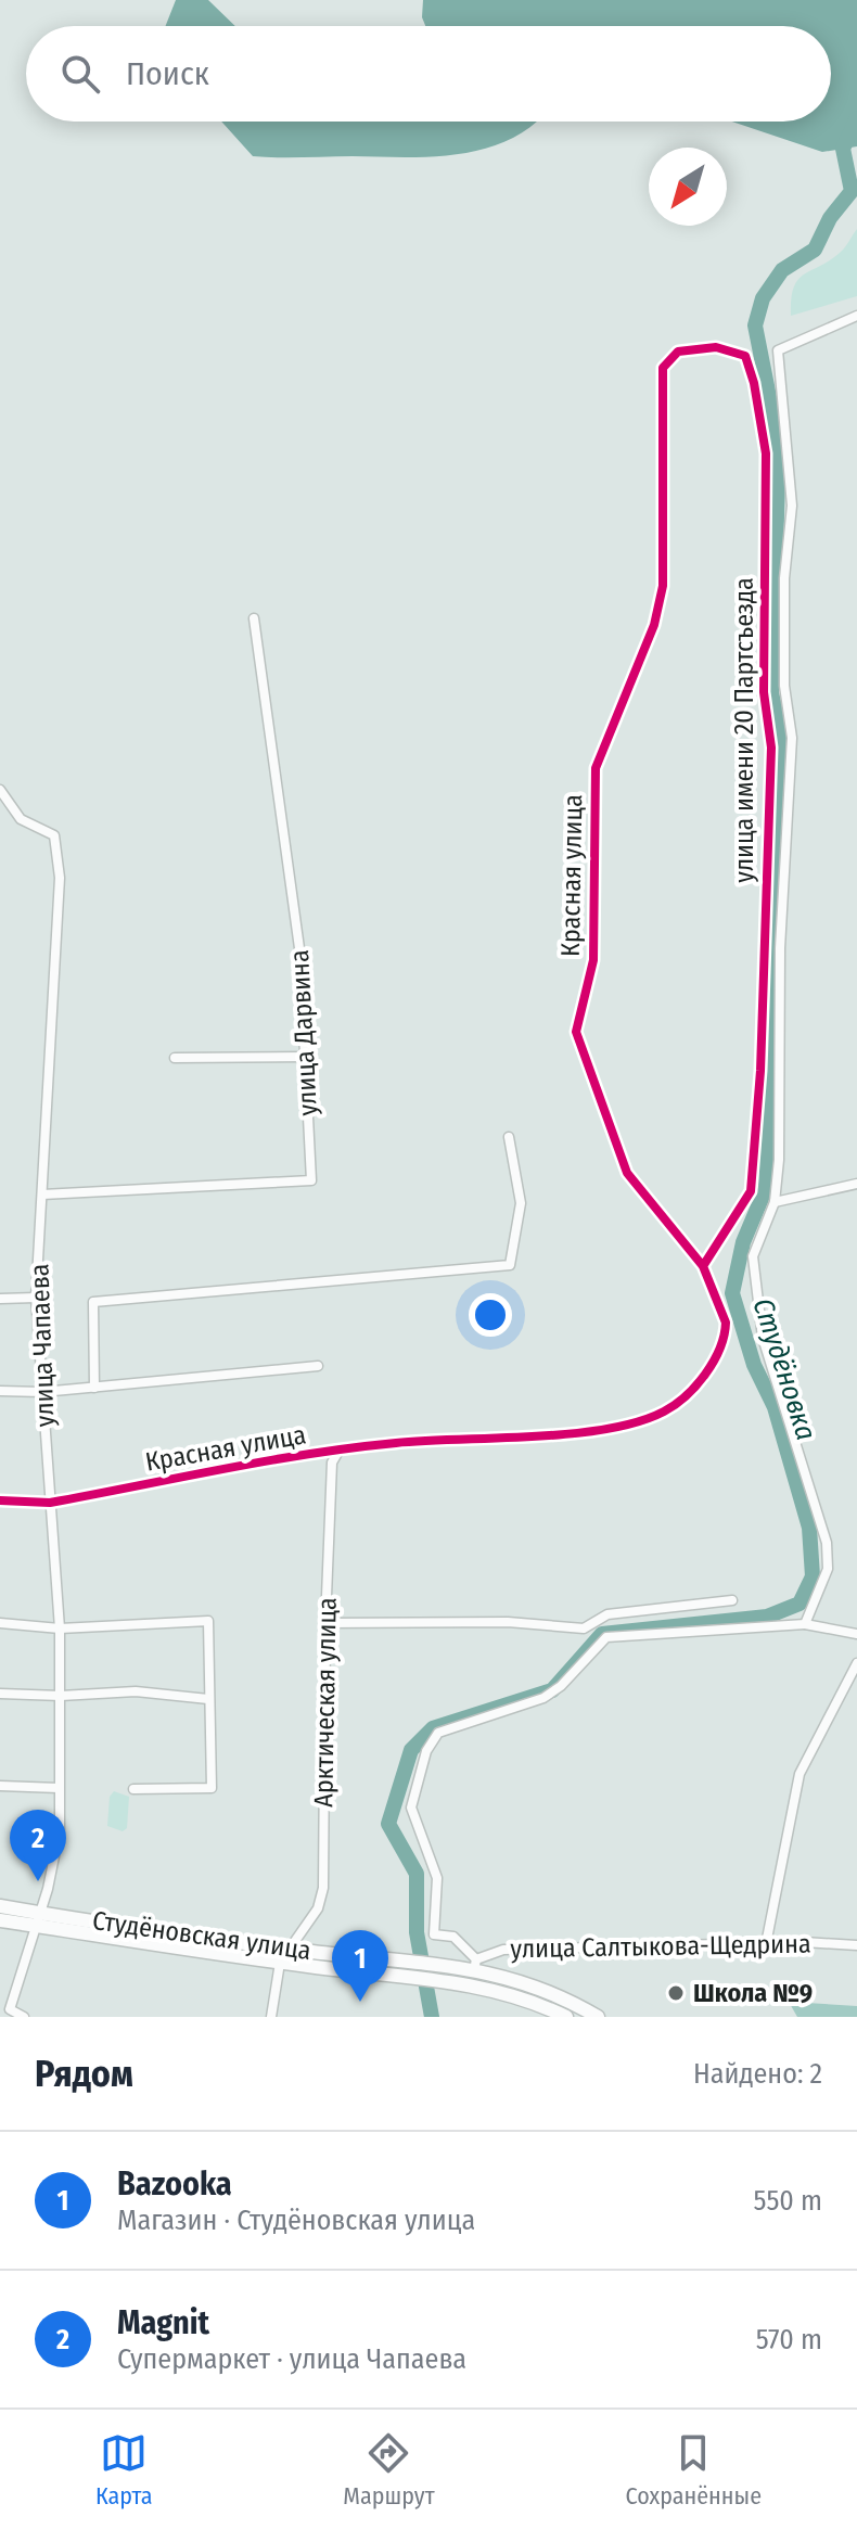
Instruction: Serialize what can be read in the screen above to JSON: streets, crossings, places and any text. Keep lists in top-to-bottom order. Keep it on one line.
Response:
{"streets":{"main road":["Студёновская улица"],"street":["улица имени 20 Партсъезда","Красная улица","улица Дарвина","улица Чапаева","Арктическая улица","улица Салтыкова-Щедрина"]},"crossings":[["улица имени 20 Партсъезда","Красная улица"],["Красная улица","улица Чапаева"],["Красная улица","Арктическая улица"],["улица Дарвина","улица Чапаева"],["улица Чапаева","Студёновская улица"],["Арктическая улица","Студёновская улица"],["Студёновская улица","улица Салтыкова-Щедрина"]],"water":["Студёновка"],"places":["Школа №9"],"north":"bottom left","page":{"search":"Поиск","pins":["2","1"],"heading":["Рядом","Найдено: 2"],"list":[{"mark":"1","name":"Bazooka","note":"Магазин · Студёновская улица","value":"550 m"},{"mark":"2","name":"Magnit","note":"Супермаркет · улица Чапаева","value":"570 m"}],"nav":["Карта","Маршрут","Сохранённые"]}}
